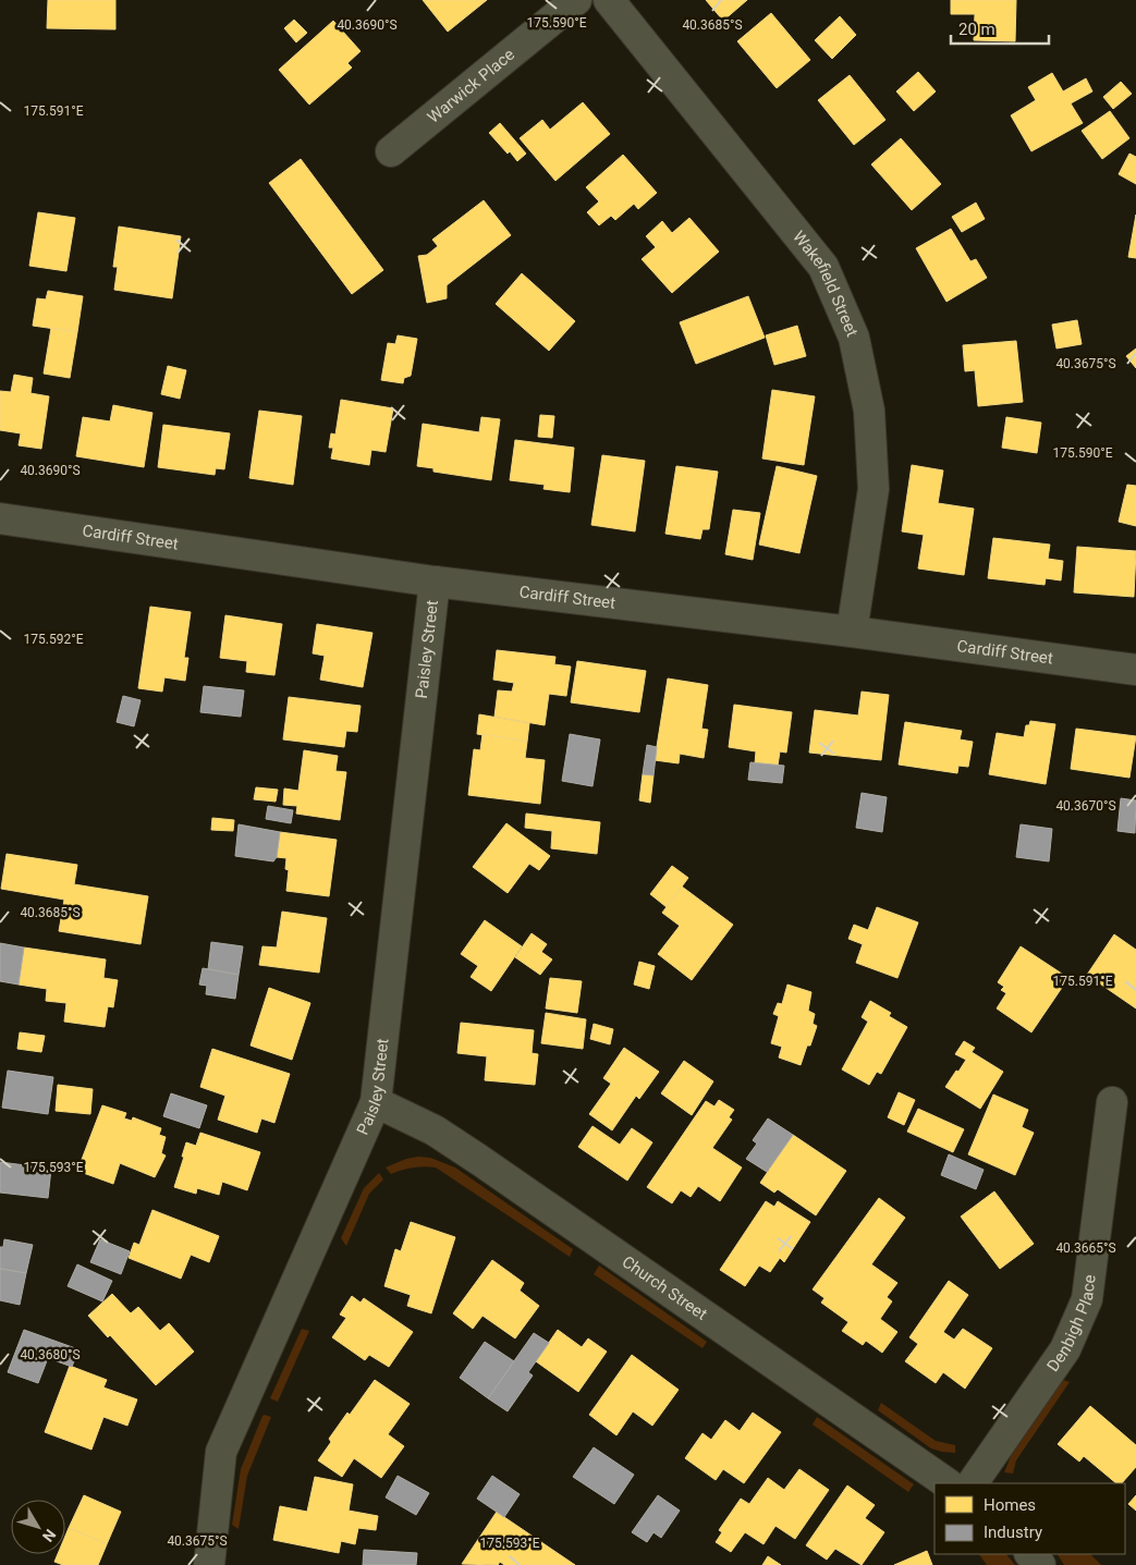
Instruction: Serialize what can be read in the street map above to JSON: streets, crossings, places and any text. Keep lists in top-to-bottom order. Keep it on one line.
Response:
{"streets":{"street":["Warwick Place","Wakefield Street","Cardiff Street","Paisley Street","Church Street","Denbigh Place"]},"crossings":[["Wakefield Street","Cardiff Street"],["Cardiff Street","Paisley Street"],["Paisley Street","Church Street"]],"legend":["Homes","Industry"],"scale_bar":"20 m","north":"bottom right","coordinates":["175.590°E","40.3685°S","40.3690°S","175.591°E","40.3675°S","175.592°E","40.3670°S","175.593°E","40.3665°S","40.3680°S"]}
